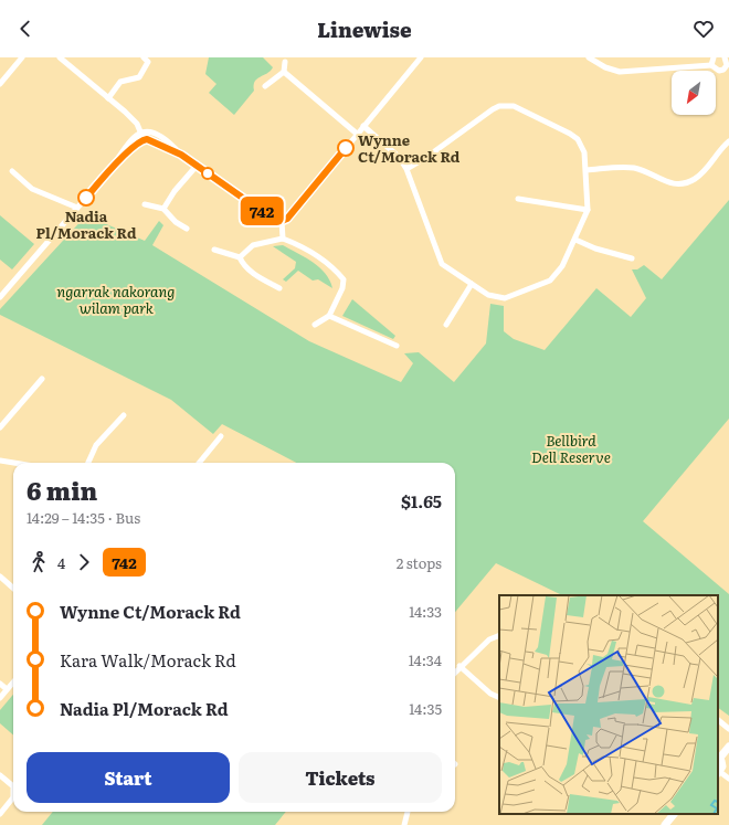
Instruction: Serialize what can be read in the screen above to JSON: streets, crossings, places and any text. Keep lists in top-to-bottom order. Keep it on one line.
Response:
{"parks":["ngarrak nakorang wilam park","Bellbird Dell Reserve"],"places":["Wynne Ct/Morack Rd","Nadia Pl/Morack Rd"],"lines":["bus line 742"],"north":"bottom left","page":{"header":"Linewise","on_map":"742","heading":["6 min","14:29 – 14:35 · Bus","$1.65"],"legs":["4","742","2 stops"],"list":[{"name":"Wynne Ct/Morack Rd","value":"14:33"},{"name":"Kara Walk/Morack Rd","value":"14:34"},{"name":"Nadia Pl/Morack Rd","value":"14:35"}],"buttons":["Start","Tickets"]}}
